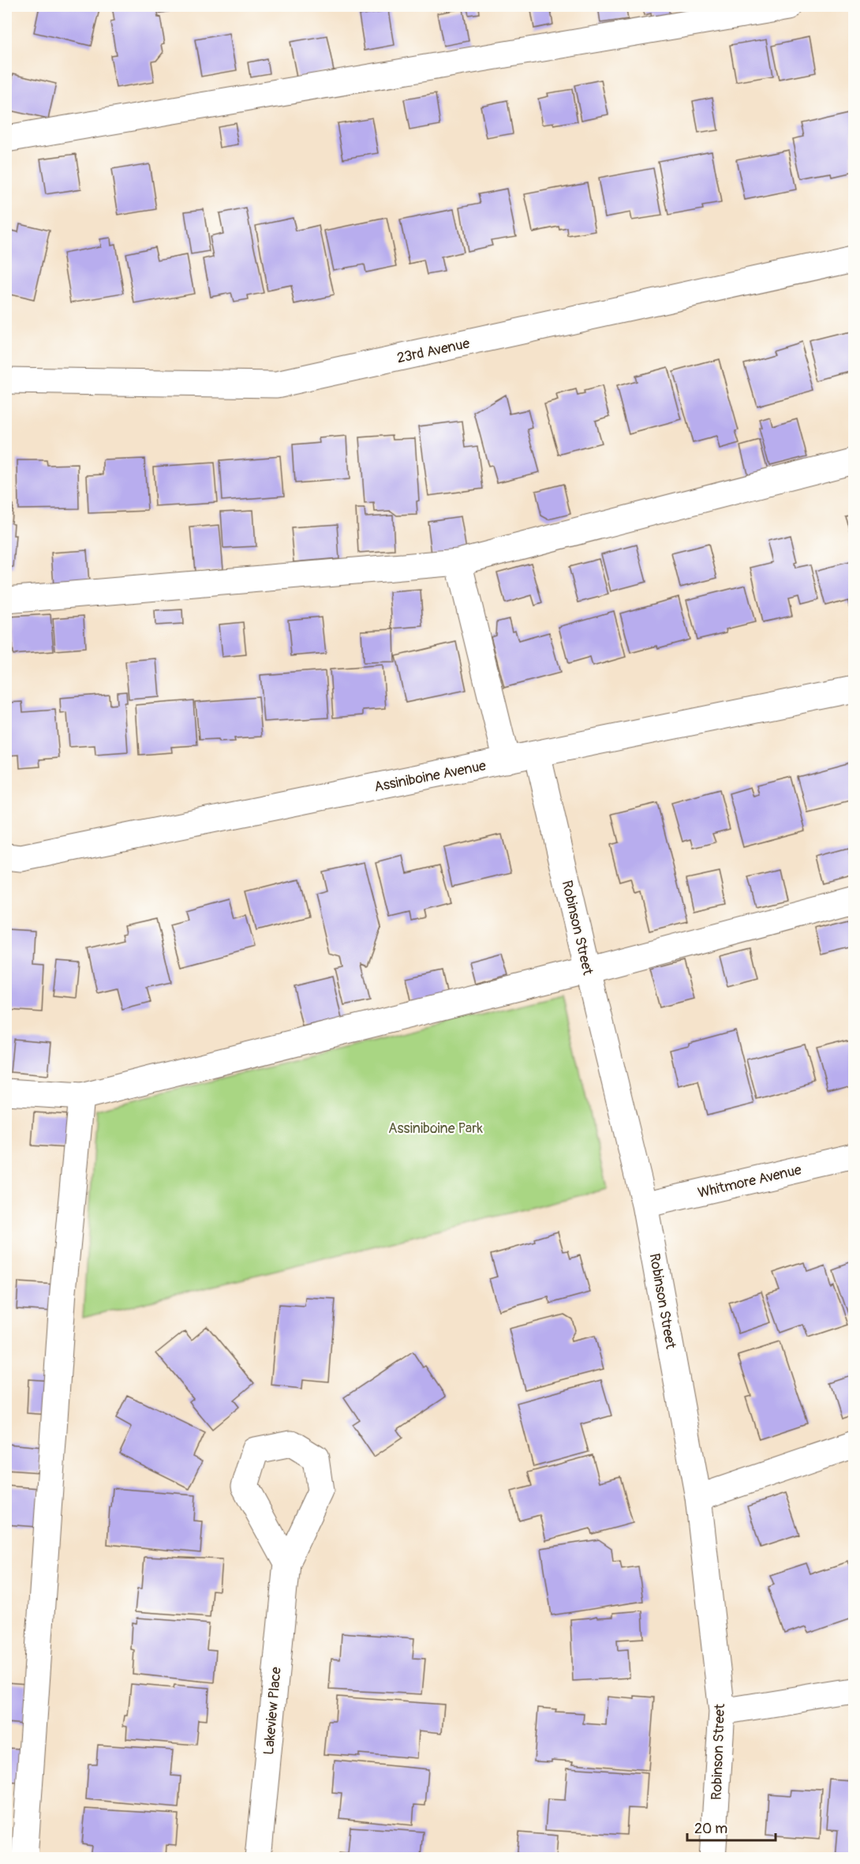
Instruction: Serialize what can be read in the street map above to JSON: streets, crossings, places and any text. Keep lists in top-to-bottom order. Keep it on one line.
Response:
{"streets":{"street":["23rd Avenue","Assiniboine Avenue","Robinson Street","Whitmore Avenue","Lakeview Place"]},"crossings":[["Assiniboine Avenue","Robinson Street"],["Robinson Street","Whitmore Avenue"]],"parks":["Assiniboine Park"],"scale_bar":"20 m"}
